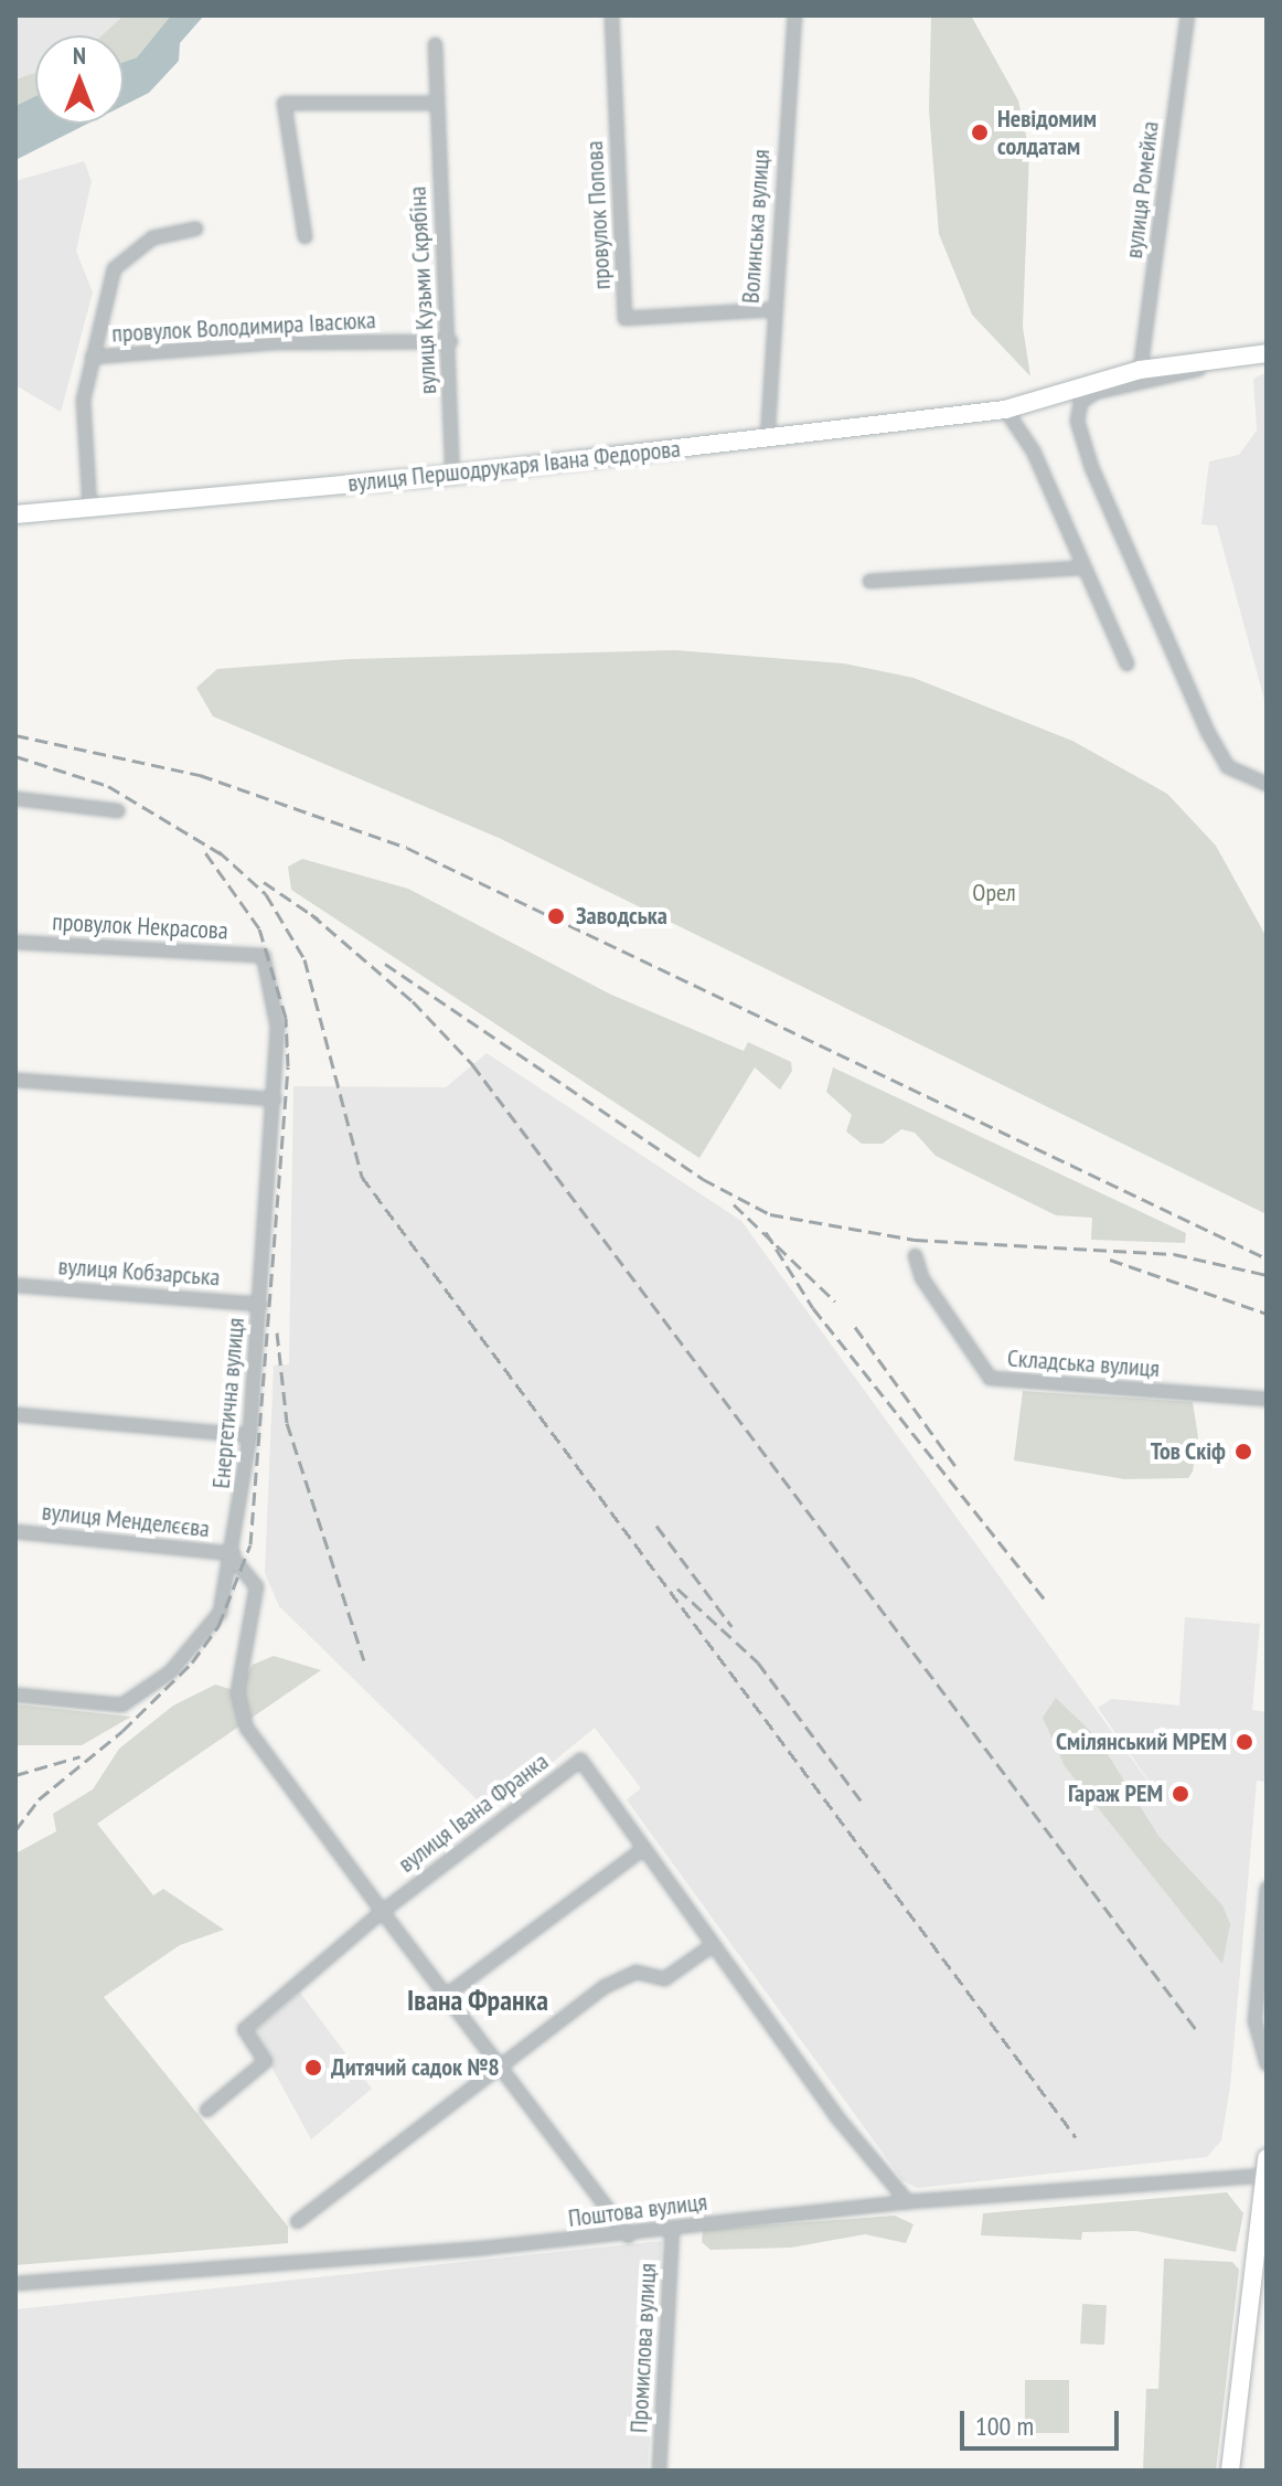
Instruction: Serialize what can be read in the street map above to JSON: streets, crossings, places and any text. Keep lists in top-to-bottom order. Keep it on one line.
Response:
{"streets":{"street":["вулиця Ромейка","провулок Попова","Волинська вулиця","вулиця Кузьми Скрябіна","провулок Володимира Івасюка","вулиця Першодрукаря Івана Федорова","провулок Некрасова","вулиця Кобзарська","Складська вулиця","Енергетична вулиця","вулиця Менделєєва","вулиця Івана Франка","Поштова вулиця","Промислова вулиця"]},"crossings":[["вулиця Ромейка","вулиця Першодрукаря Івана Федорова"],["провулок Попова","Волинська вулиця"],["Волинська вулиця","вулиця Першодрукаря Івана Федорова"],["вулиця Кузьми Скрябіна","провулок Володимира Івасюка"],["вулиця Кузьми Скрябіна","вулиця Першодрукаря Івана Федорова"],["провулок Некрасова","Енергетична вулиця"],["вулиця Кобзарська","Енергетична вулиця"],["Енергетична вулиця","вулиця Менделєєва"],["вулиця Івана Франка","Поштова вулиця"],["Поштова вулиця","Промислова вулиця"]],"districts":["Івана Франка"],"parks":["Орел"],"places":["Невідомим солдатам","Заводська","Тов Скіф","Смілянський МРЕМ","Гараж РЕМ","Дитячий садок №8"],"scale_bar":"100 m","north":"top"}
